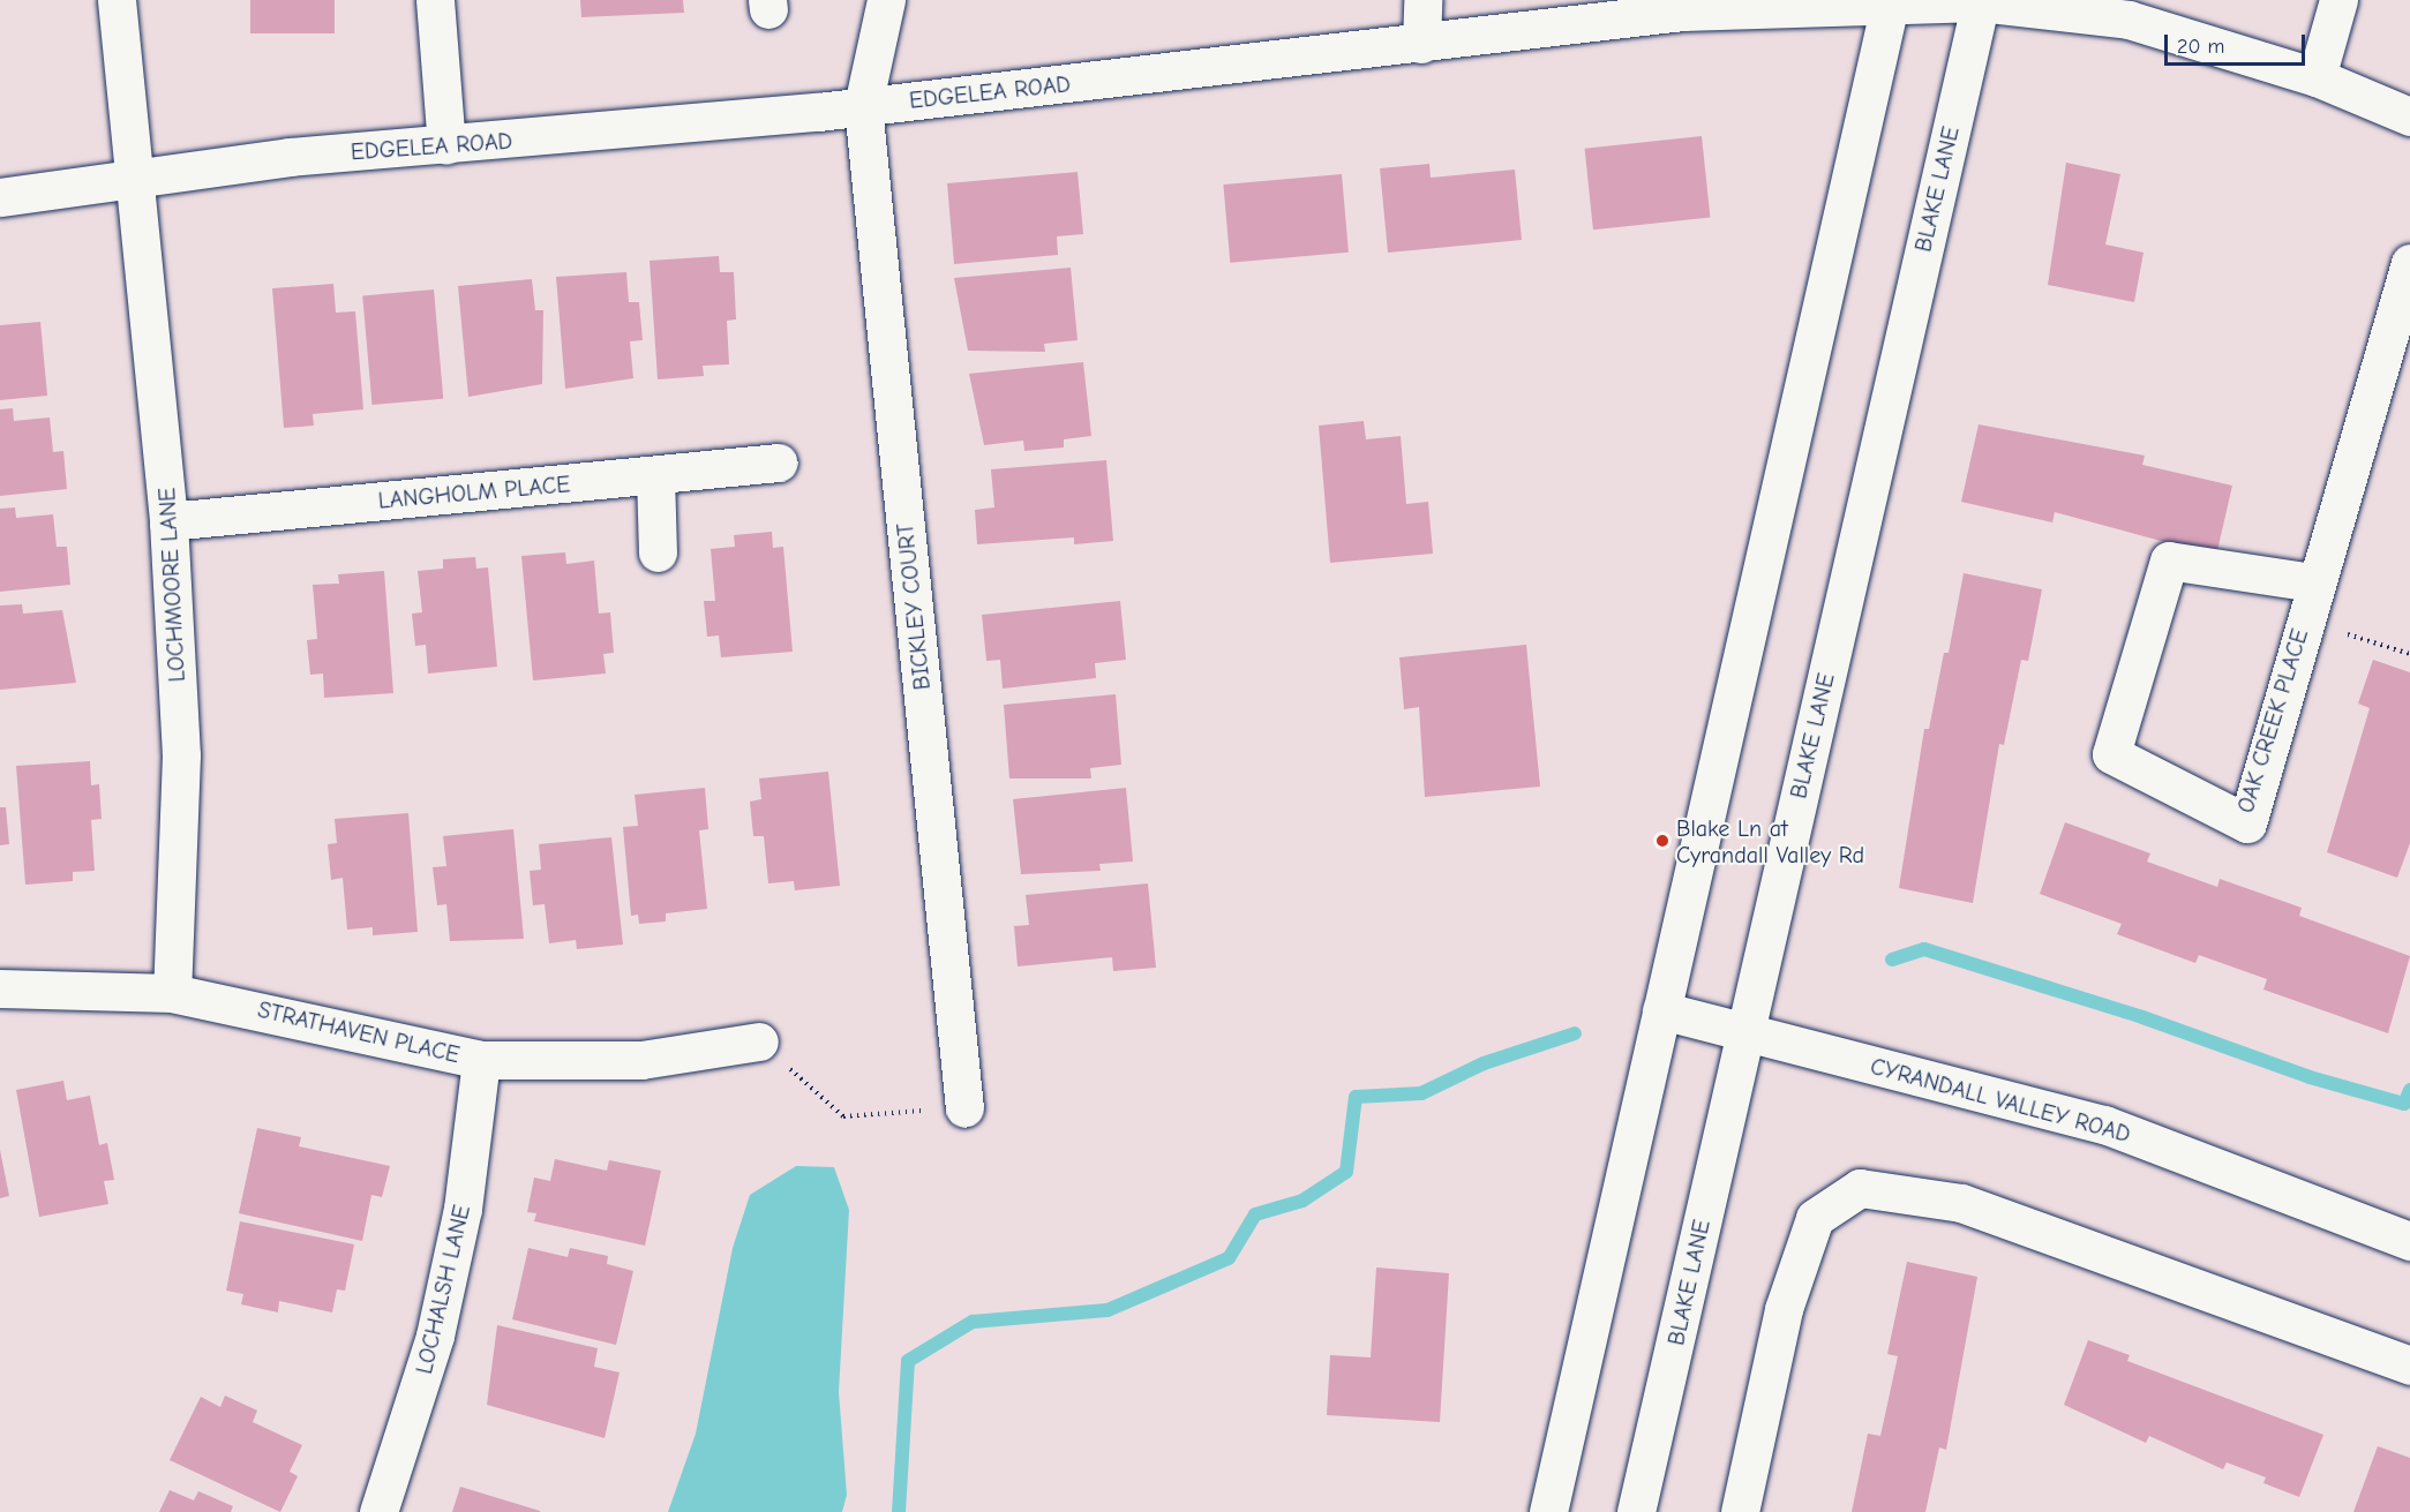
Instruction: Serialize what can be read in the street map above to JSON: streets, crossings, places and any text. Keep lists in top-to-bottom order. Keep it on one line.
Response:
{"streets":{"street":["EDGELEA ROAD","BLAKE LANE","LANGHOLM PLACE","LOCHMOORE LANE","BICKLEY COURT","OAK CREEK PLACE","STRATHAVEN PLACE","CYRANDALL VALLEY ROAD","LOCHALSH LANE"]},"crossings":[["EDGELEA ROAD","BLAKE LANE"],["EDGELEA ROAD","LOCHMOORE LANE"],["EDGELEA ROAD","BICKLEY COURT"],["BLAKE LANE","CYRANDALL VALLEY ROAD"],["LANGHOLM PLACE","LOCHMOORE LANE"],["LOCHMOORE LANE","STRATHAVEN PLACE"],["STRATHAVEN PLACE","LOCHALSH LANE"]],"places":["Blake Ln at Cyrandall Valley Rd"],"scale_bar":"20 m"}
